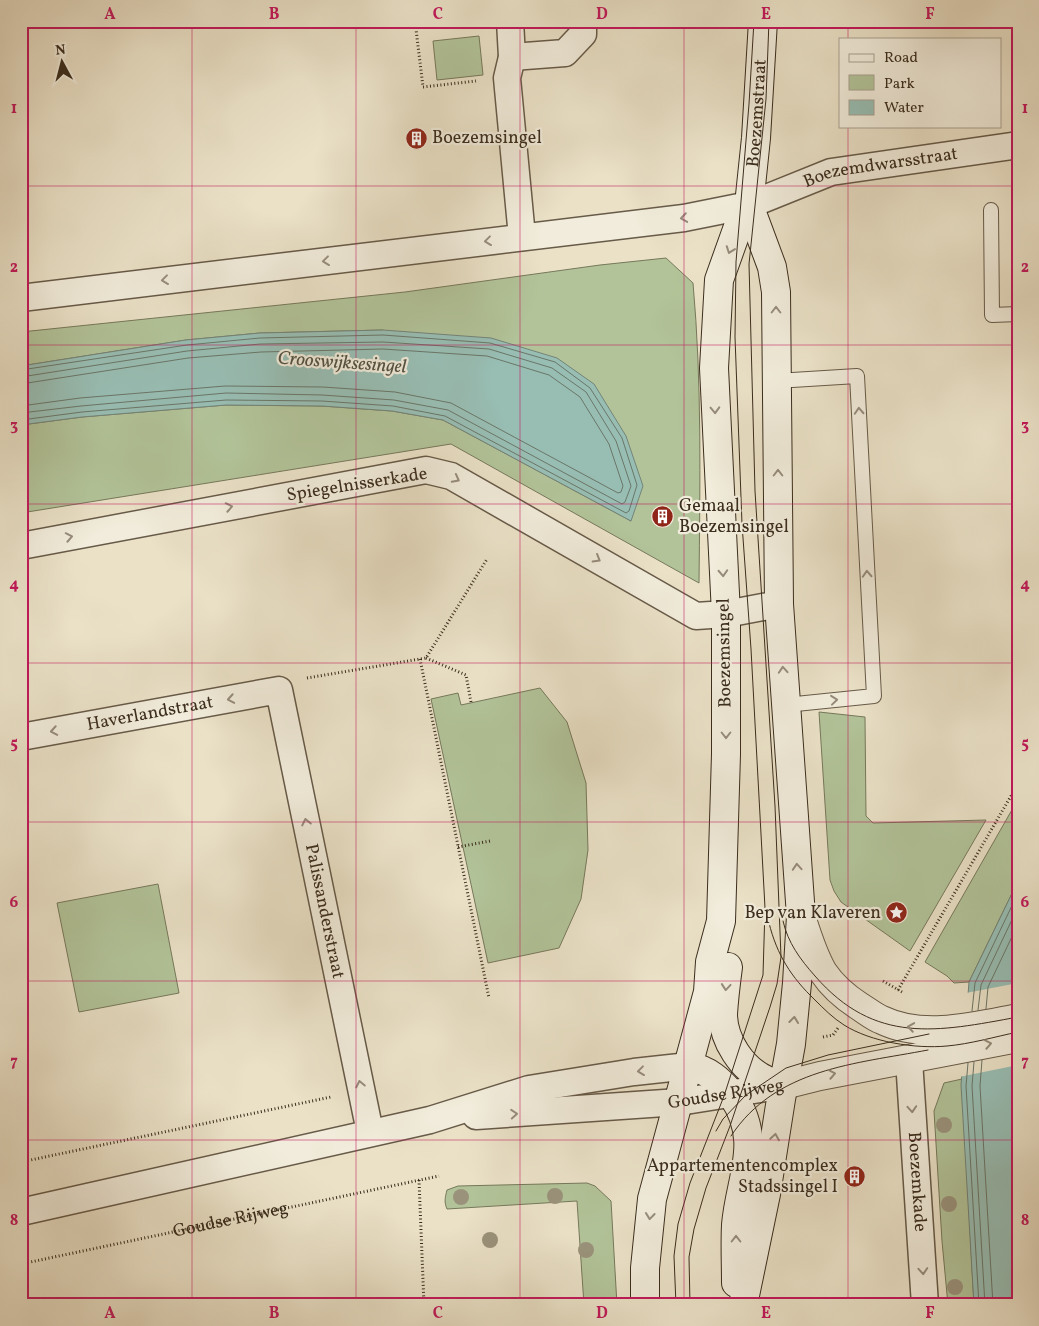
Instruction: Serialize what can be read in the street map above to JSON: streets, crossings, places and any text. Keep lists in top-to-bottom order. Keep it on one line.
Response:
{"streets":{"main road":["Boezemstraat","Boezemsingel","Goudse Rijweg"],"street":["Boezemdwarsstraat","Spiegelnisserkade","Haverlandstraat","Palissanderstraat","Boezemkade"]},"crossings":[["Boezemstraat","Boezemdwarsstraat"],["Boezemstraat","Boezemsingel"],["Boezemdwarsstraat","Boezemsingel"],["Spiegelnisserkade","Boezemsingel"],["Boezemsingel","Goudse Rijweg"],["Haverlandstraat","Palissanderstraat"],["Palissanderstraat","Goudse Rijweg"],["Goudse Rijweg","Boezemkade"]],"one_way":["Haverlandstraat","Palissanderstraat","Boezemkade"],"water":["Crooswijksesingel"],"places":{"building":["Boezemsingel","Gemaal Boezemsingel","Appartementencomplex Stadssingel I"],"place":["Bep van Klaveren"]},"legend":["Road","Park","Water"],"north":"top","grid":{"columns":["A","B","C","D","E","F"],"rows":["1","2","3","4","5","6","7","8"]}}
